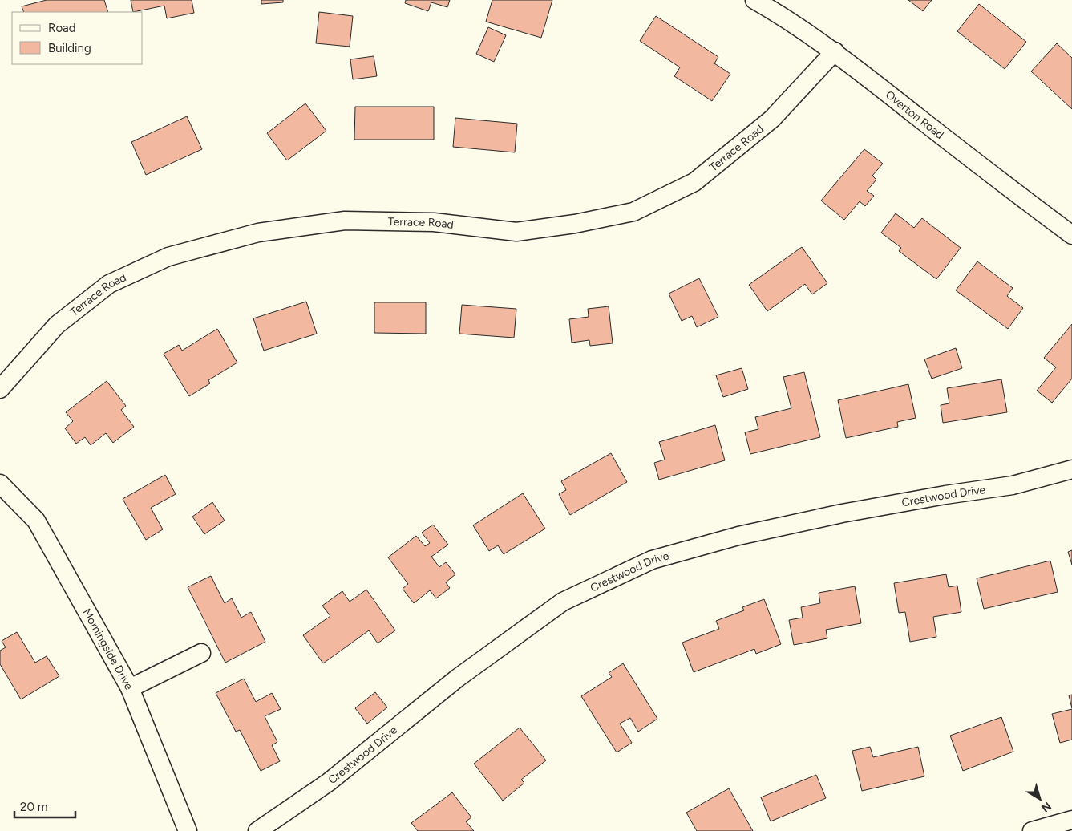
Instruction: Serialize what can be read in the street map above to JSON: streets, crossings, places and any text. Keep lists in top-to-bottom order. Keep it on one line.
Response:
{"streets":{"street":["Overton Road","Terrace Road","Crestwood Drive","Morningside Drive"]},"crossings":[["Overton Road","Terrace Road"]],"legend":["Road","Building"],"scale_bar":"20 m","north":"bottom right"}
